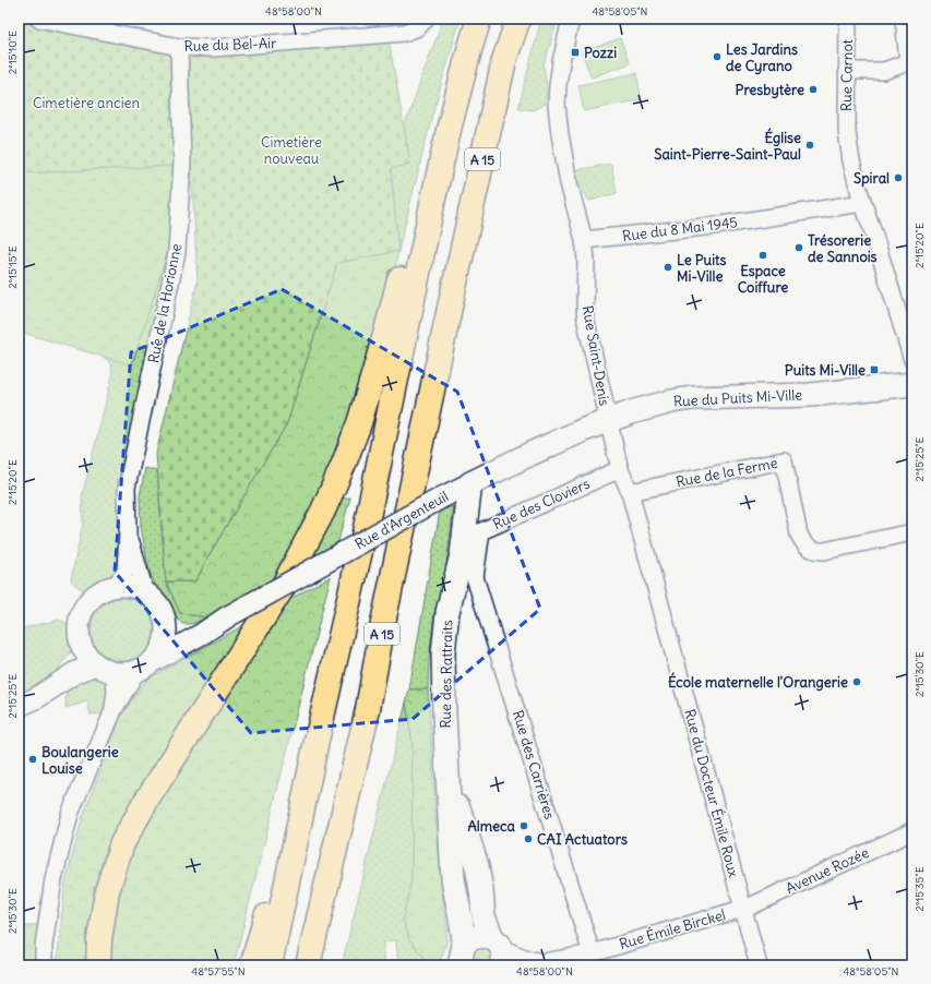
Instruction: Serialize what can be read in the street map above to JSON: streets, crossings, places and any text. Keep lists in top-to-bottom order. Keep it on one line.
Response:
{"streets":{"highway":["A 15"],"main road":["Rue du Puits Mi-Ville","Rue d'Argenteuil","Rue des Rattraits"],"street":["Rue du Bel-Air","Rue Carnot","Rue du 8 Mai 1945","Rue de la Horionne","Rue Saint-Denis","Rue de la Ferme","Rue des Cloviers","Rue des Carrières","Rue du Docteur Émile Roux","Avenue Rozée","Rue Émile Birckel"]},"crossings":[["Rue du Bel-Air","Rue de la Horionne"],["Rue Carnot","Rue du 8 Mai 1945"],["Rue du 8 Mai 1945","Rue Saint-Denis"],["Rue de la Horionne","Rue d'Argenteuil"],["Rue Saint-Denis","Rue du Puits Mi-Ville"],["Rue Saint-Denis","Rue d'Argenteuil"],["Rue Saint-Denis","Rue du Docteur Émile Roux"],["Rue du Puits Mi-Ville","Rue d'Argenteuil"],["Rue du Puits Mi-Ville","Rue du Docteur Émile Roux"],["Rue de la Ferme","Rue du Docteur Émile Roux"],["Rue des Cloviers","Rue des Carrières"],["Rue des Cloviers","Rue du Docteur Émile Roux"],["Rue d'Argenteuil","Rue des Rattraits"],["Rue d'Argenteuil","Rue du Docteur Émile Roux"],["Rue des Rattraits","Rue Émile Birckel"],["Rue des Carrières","Rue Émile Birckel"],["Rue du Docteur Émile Roux","Avenue Rozée"],["Rue du Docteur Émile Roux","Rue Émile Birckel"],["Avenue Rozée","Rue Émile Birckel"]],"parks":["Cimetière ancien","Cimetière nouveau"],"places":{"transit":["Pozzi","Puits Mi-Ville"],"other":["Les Jardins de Cyrano","Presbytère","Église Saint-Pierre-Saint-Paul","Spiral","Trésorerie de Sannois","Espace Coiffure","Le Puits Mi-Ville","École maternelle l'Orangerie","Boulangerie Louise","Almeca","CAI Actuators"]},"coordinates":["48°58'00\"N","48°58'05\"N","2°15'10\"E","2°15'20\"E","2°15'15\"E","2°15'25\"E","2°15'30\"E","2°15'35\"E","48°57'55\"N"]}
